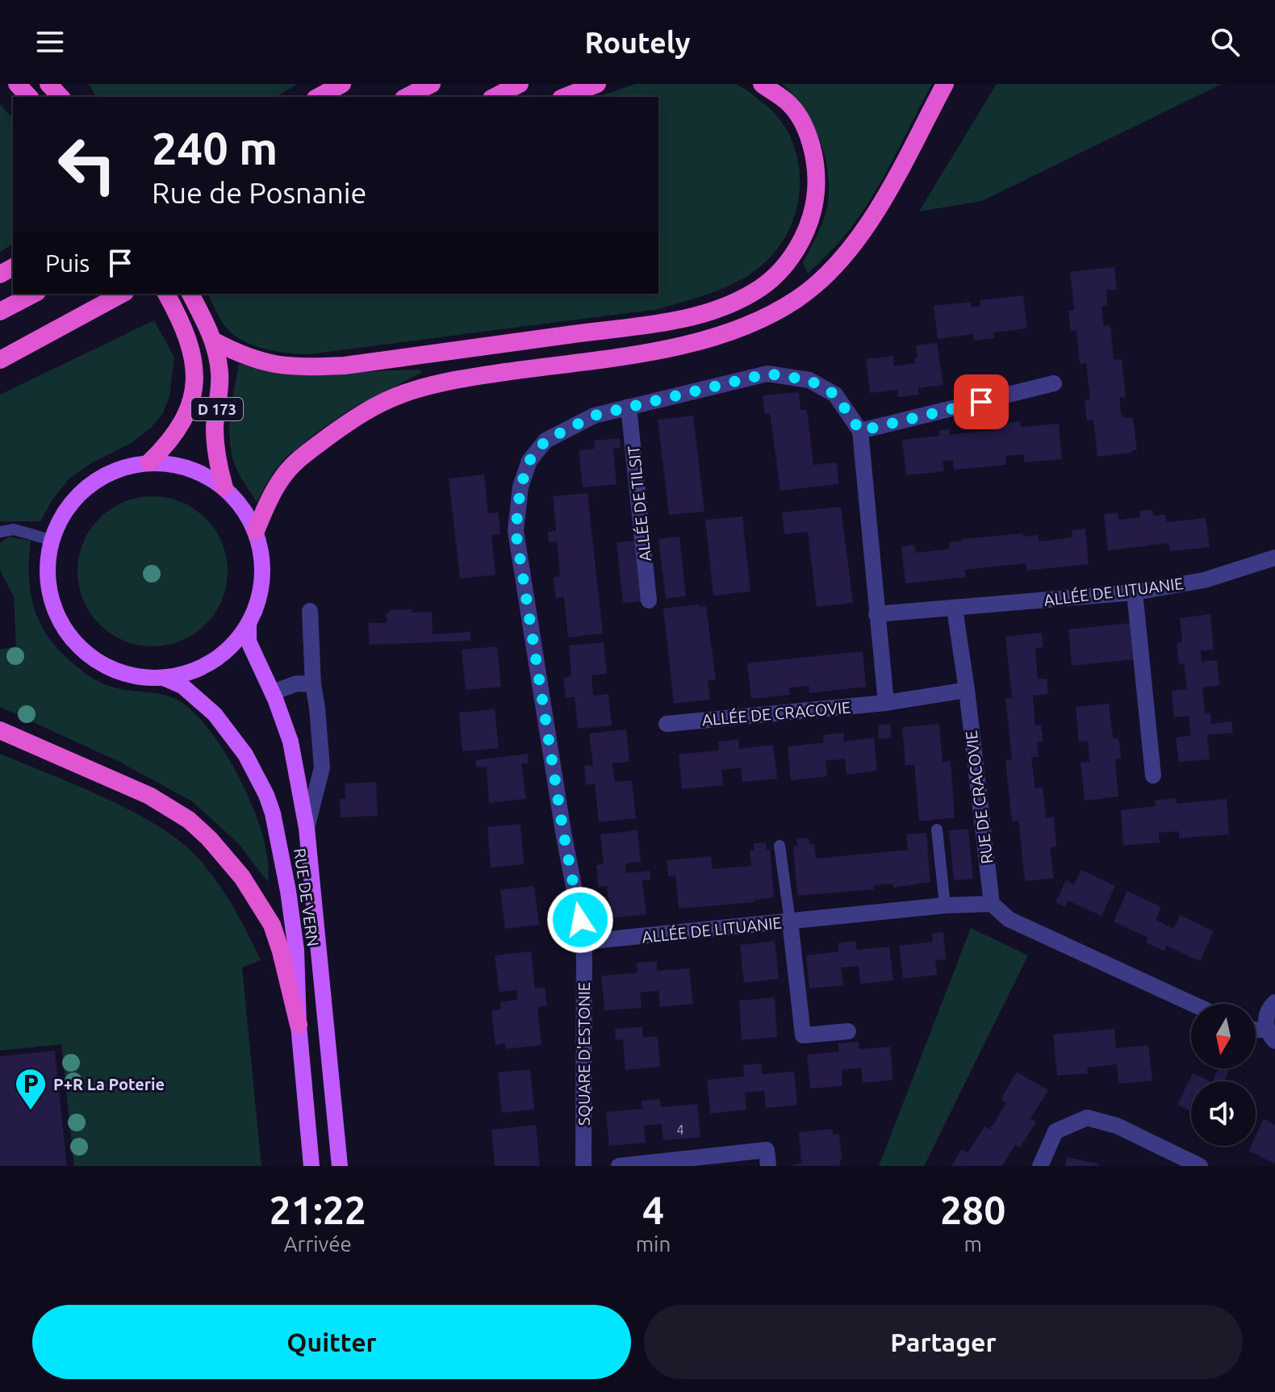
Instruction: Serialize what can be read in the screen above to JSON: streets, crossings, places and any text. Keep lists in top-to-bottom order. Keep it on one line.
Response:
{"streets":{"highway":["D 173"],"main road":["RUE DE VERN"],"street":["ALLÉE DE TILSIT","ALLÉE DE LITUANIE","ALLÉE DE CRACOVIE","RUE DE CRACOVIE","SQUARE D'ESTONIE"]},"crossings":[["D 173","RUE DE VERN"],["ALLÉE DE LITUANIE","RUE DE CRACOVIE"],["ALLÉE DE LITUANIE","SQUARE D'ESTONIE"],["ALLÉE DE CRACOVIE","RUE DE CRACOVIE"]],"places":{"parking":["P+R La Poterie"]},"house_numbers":["4"],"north":"bottom","page":{"header":"Routely","turn":["240 m","Rue de Posnanie"],"then":"Puis","eta":["21:22","Arrivée","4","min","280","m"],"buttons":["Quitter","Partager"]}}
